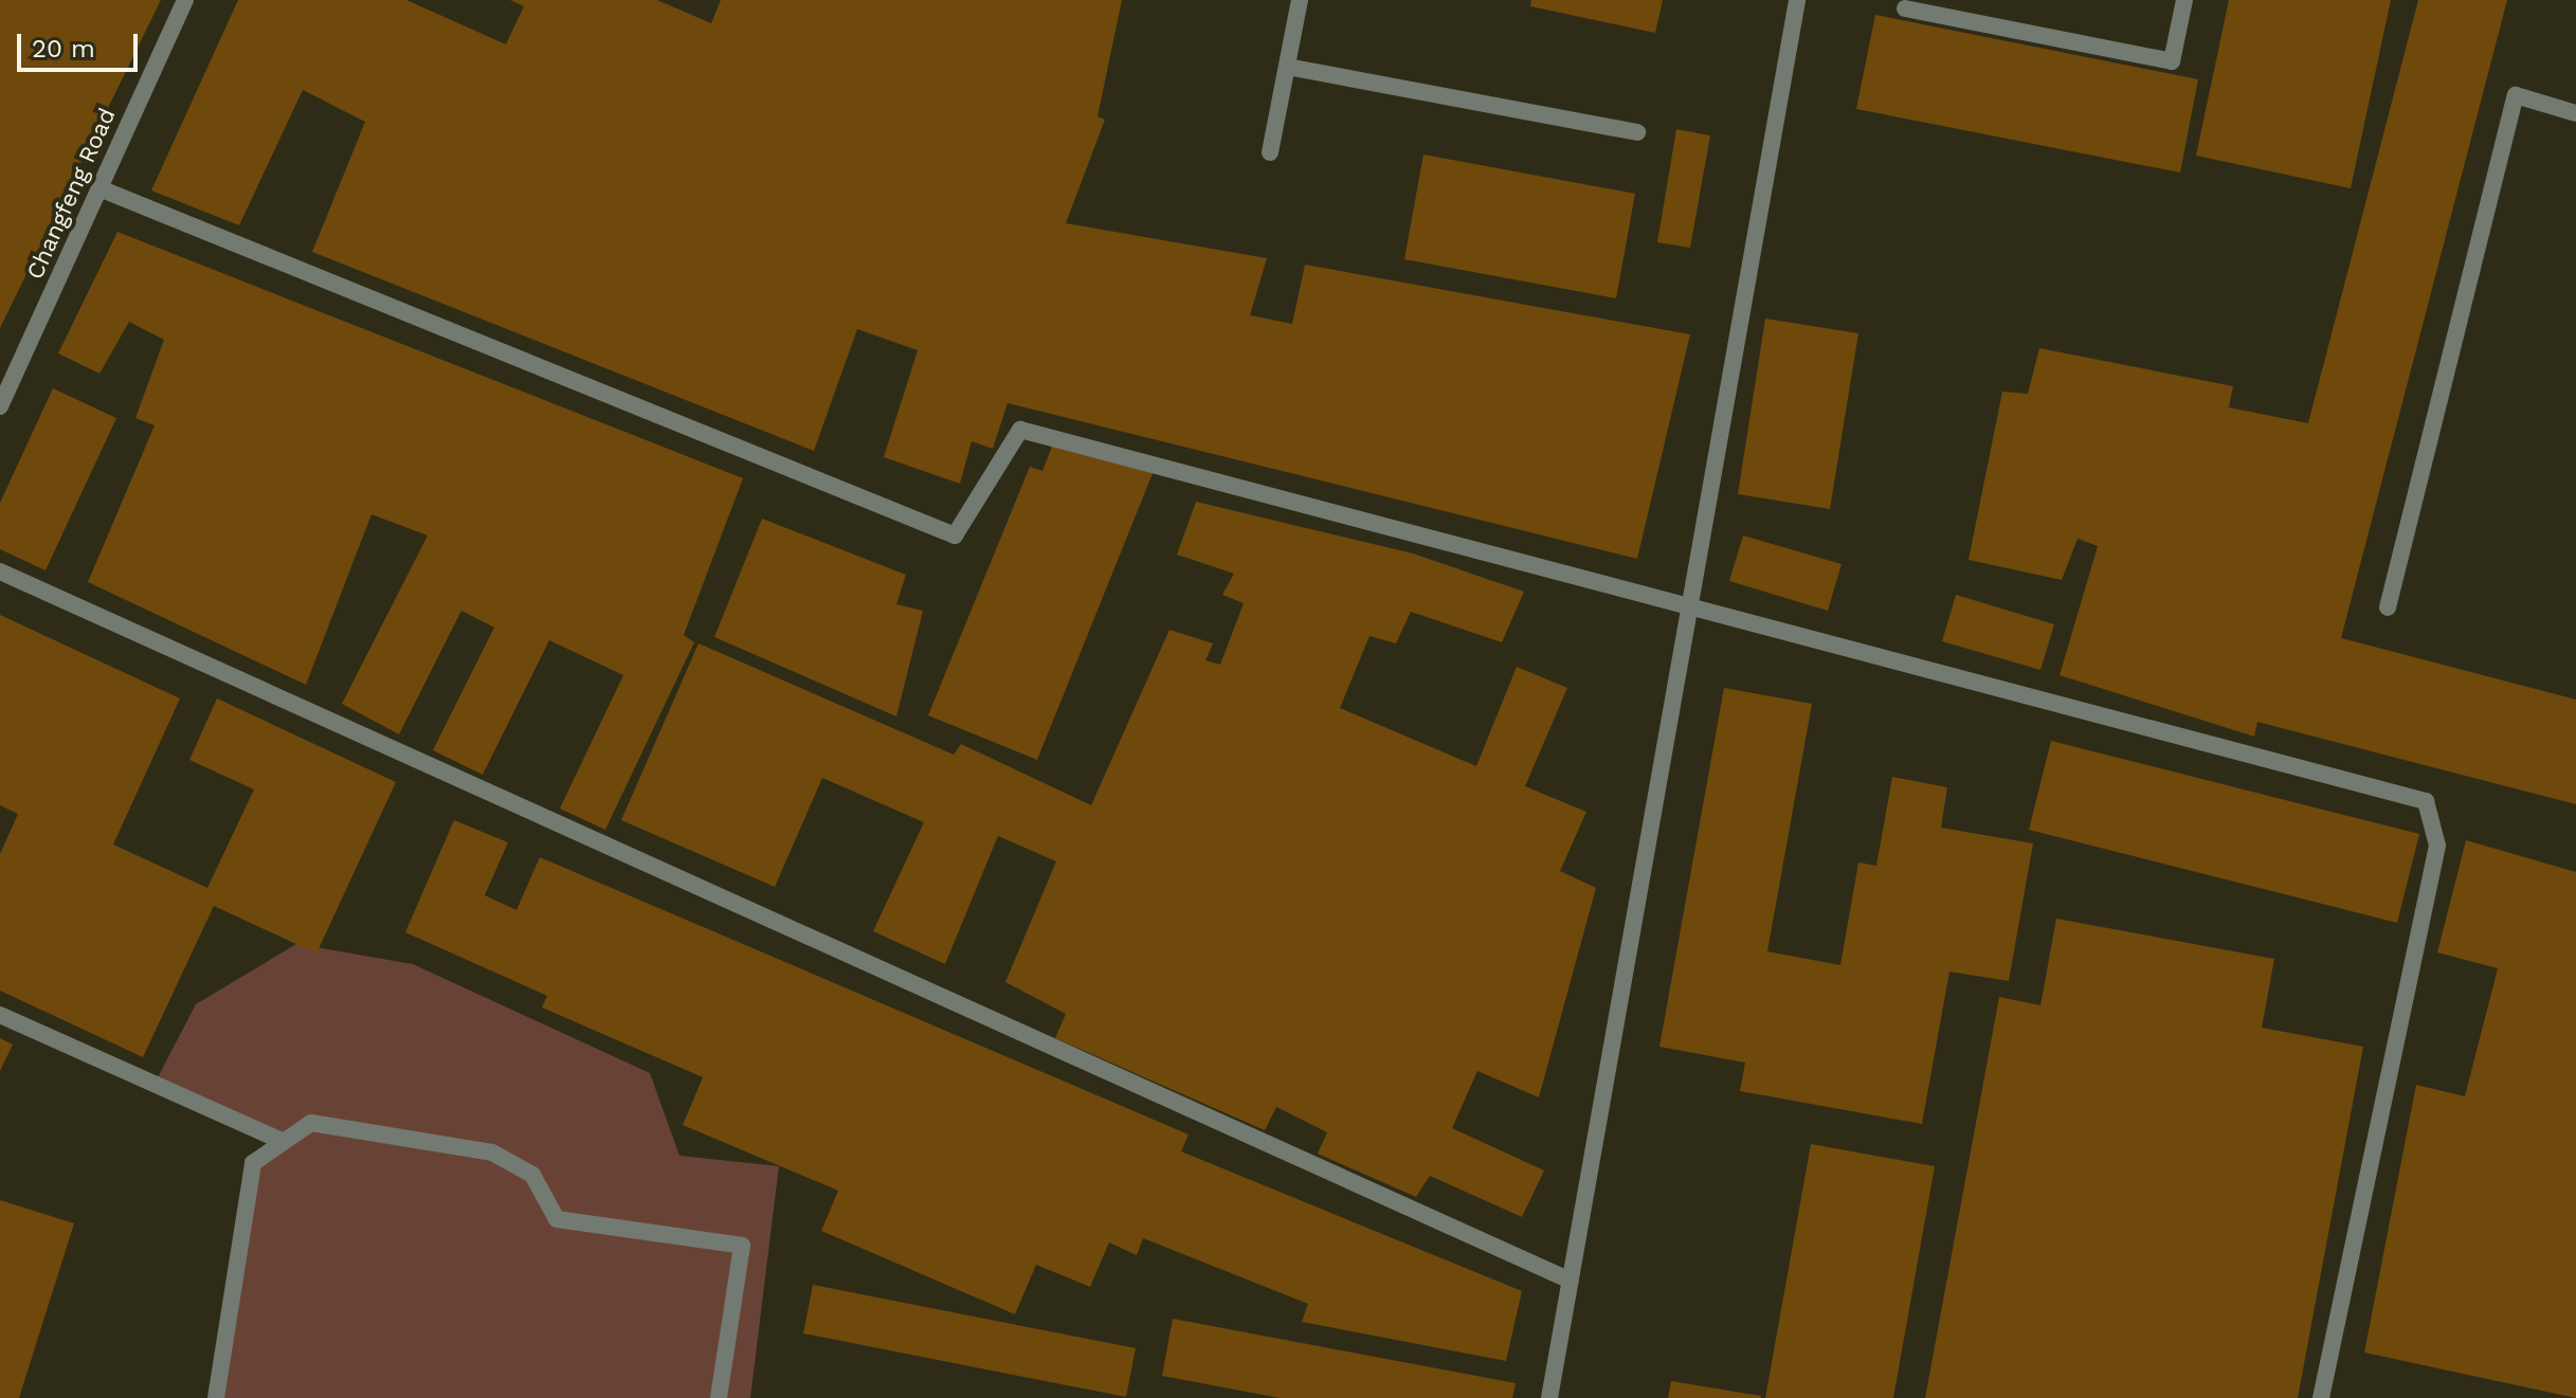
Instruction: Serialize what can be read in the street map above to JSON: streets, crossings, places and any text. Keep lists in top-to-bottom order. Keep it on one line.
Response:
{"streets":{"street":["Changfeng Road"]},"scale_bar":"20 m"}
